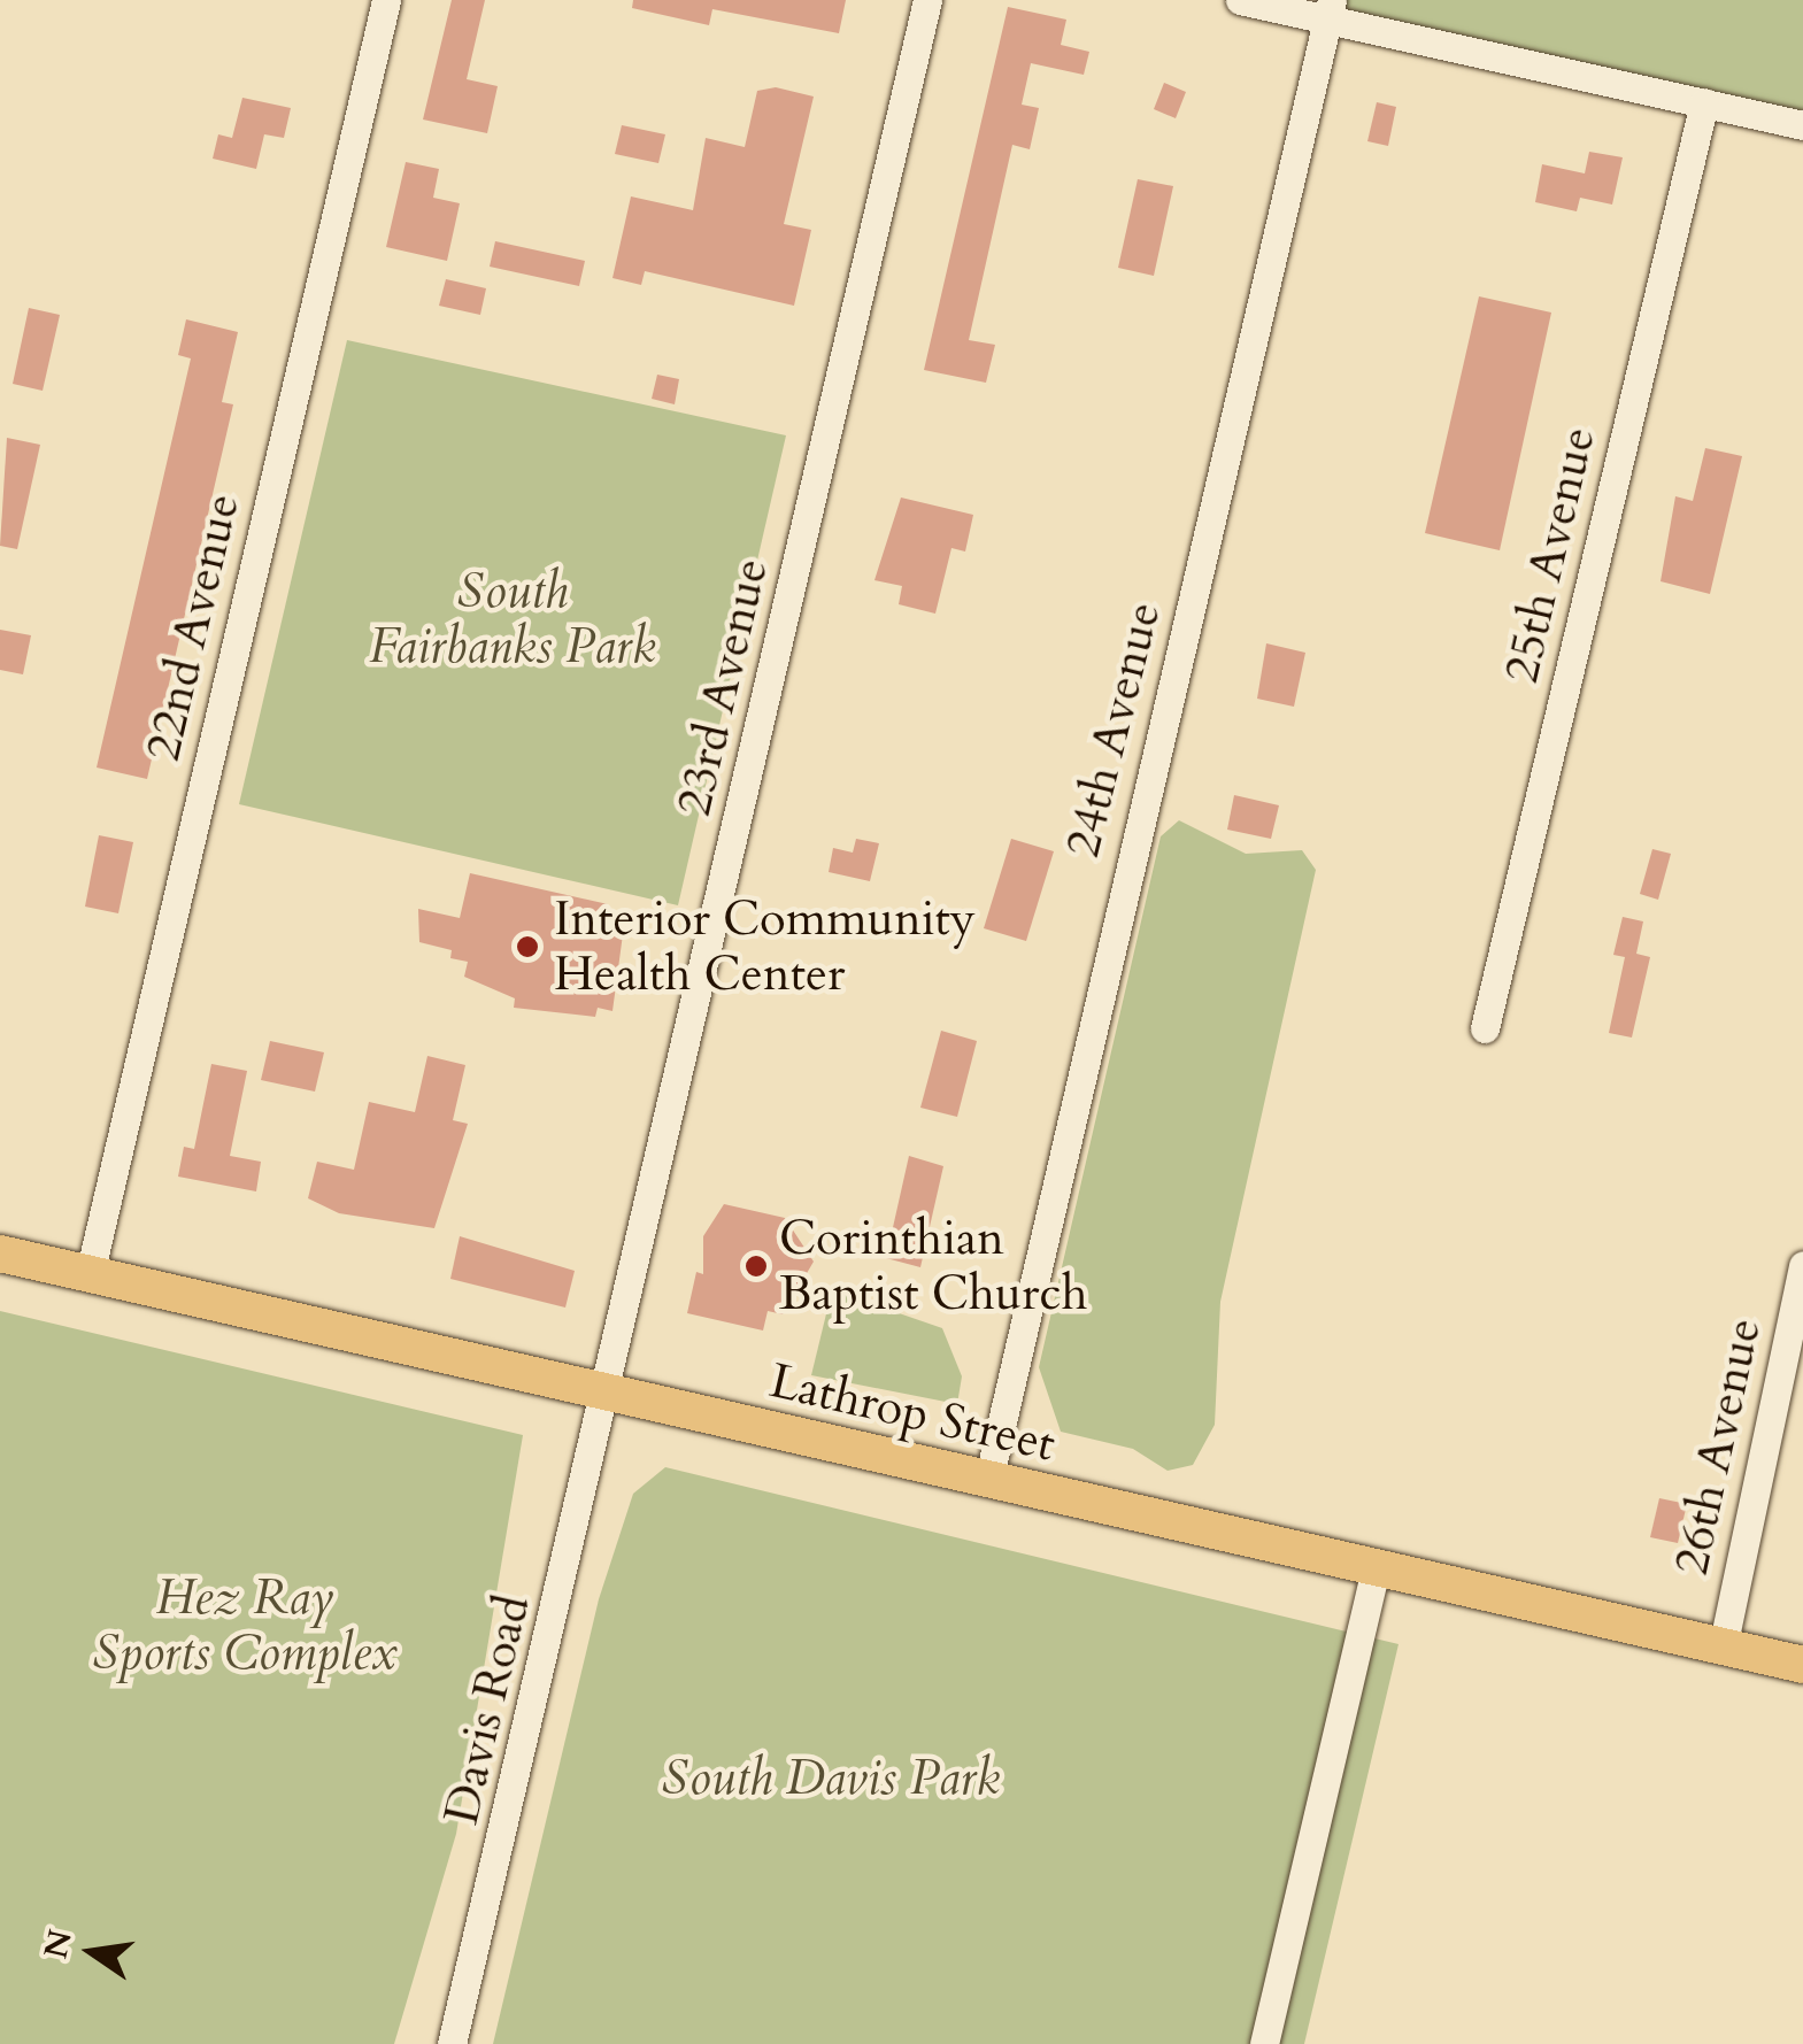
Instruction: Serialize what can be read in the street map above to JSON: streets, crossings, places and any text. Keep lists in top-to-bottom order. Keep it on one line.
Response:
{"streets":{"main road":["Lathrop Street"],"street":["25th Avenue","22nd Avenue","23rd Avenue","24th Avenue","26th Avenue","Davis Road"]},"crossings":[["22nd Avenue","Lathrop Street"],["23rd Avenue","Lathrop Street"],["23rd Avenue","Davis Road"],["24th Avenue","Lathrop Street"],["Lathrop Street","26th Avenue"],["Lathrop Street","Davis Road"]],"parks":["South Fairbanks Park","Hez Ray Sports Complex","South Davis Park"],"places":["Interior Community Health Center","Corinthian Baptist Church"],"north":"left"}
